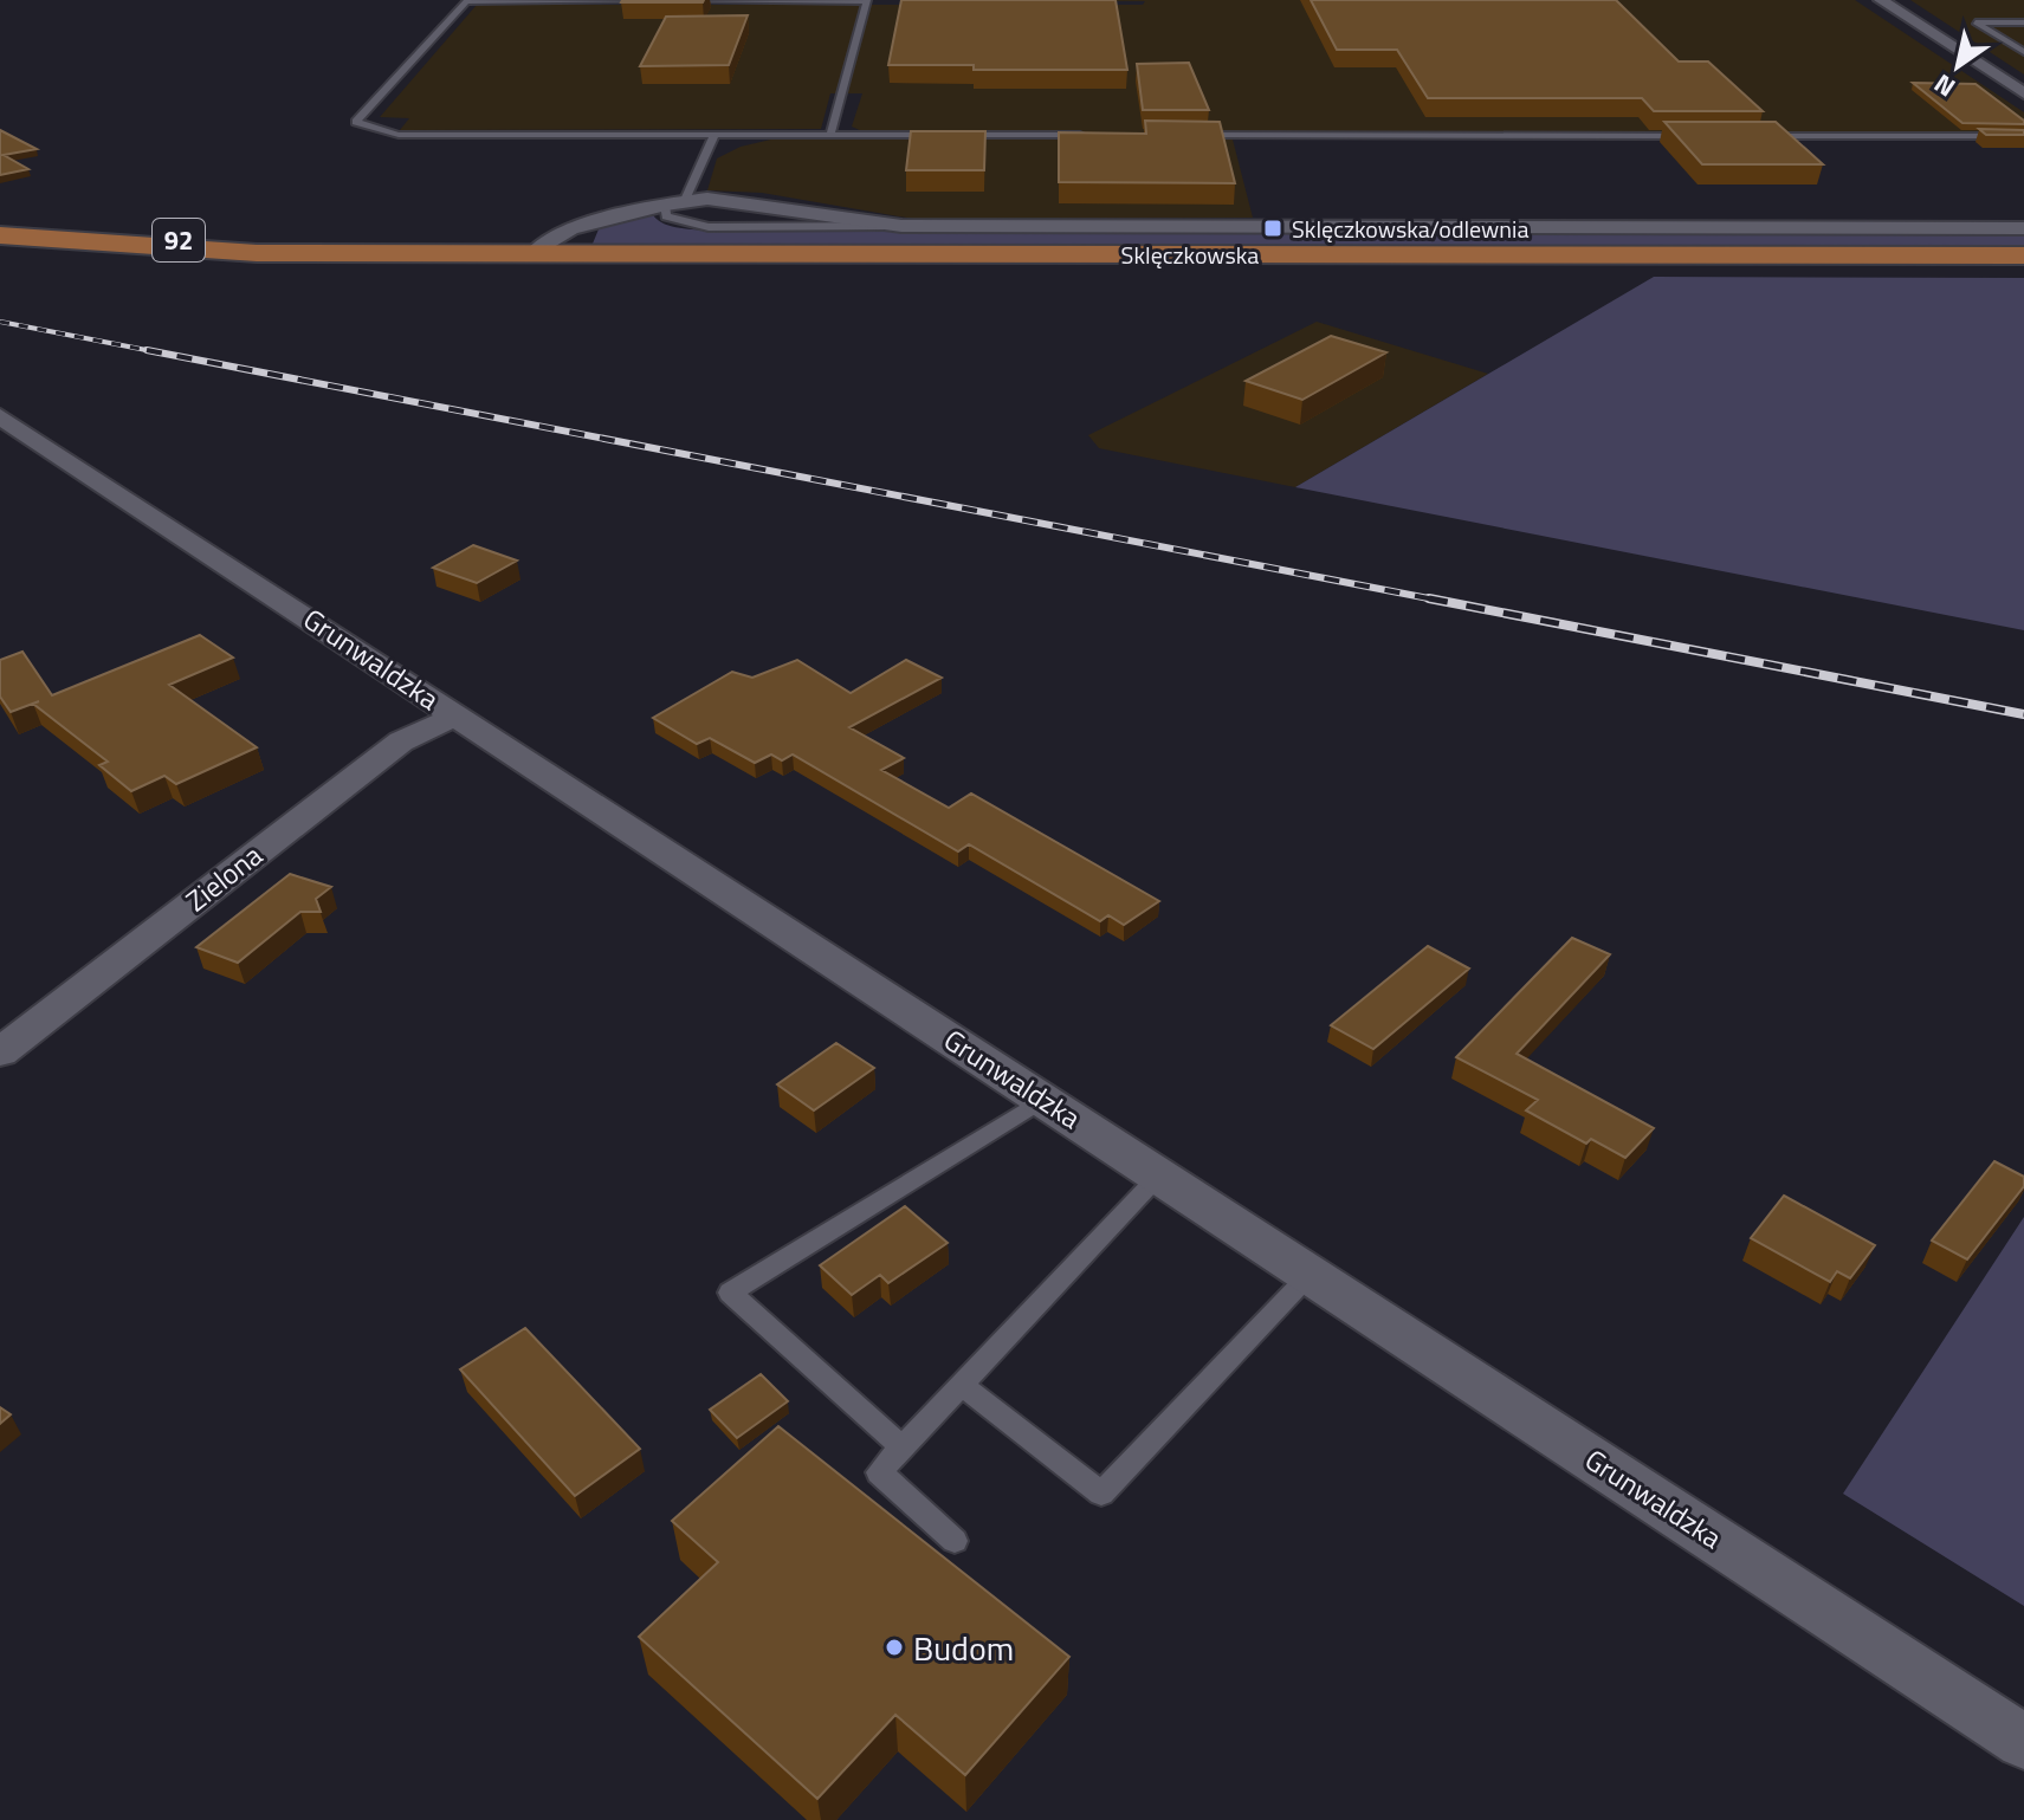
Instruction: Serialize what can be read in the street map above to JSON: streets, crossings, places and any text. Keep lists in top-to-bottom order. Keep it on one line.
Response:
{"streets":{"main road":["92","Sklęczkowska"],"street":["Grunwaldzka","Zielona"]},"crossings":[["Grunwaldzka","Zielona"]],"places":{"transit":["Sklęczkowska/odlewnia"],"other":["Budom"]},"north":"bottom left"}
